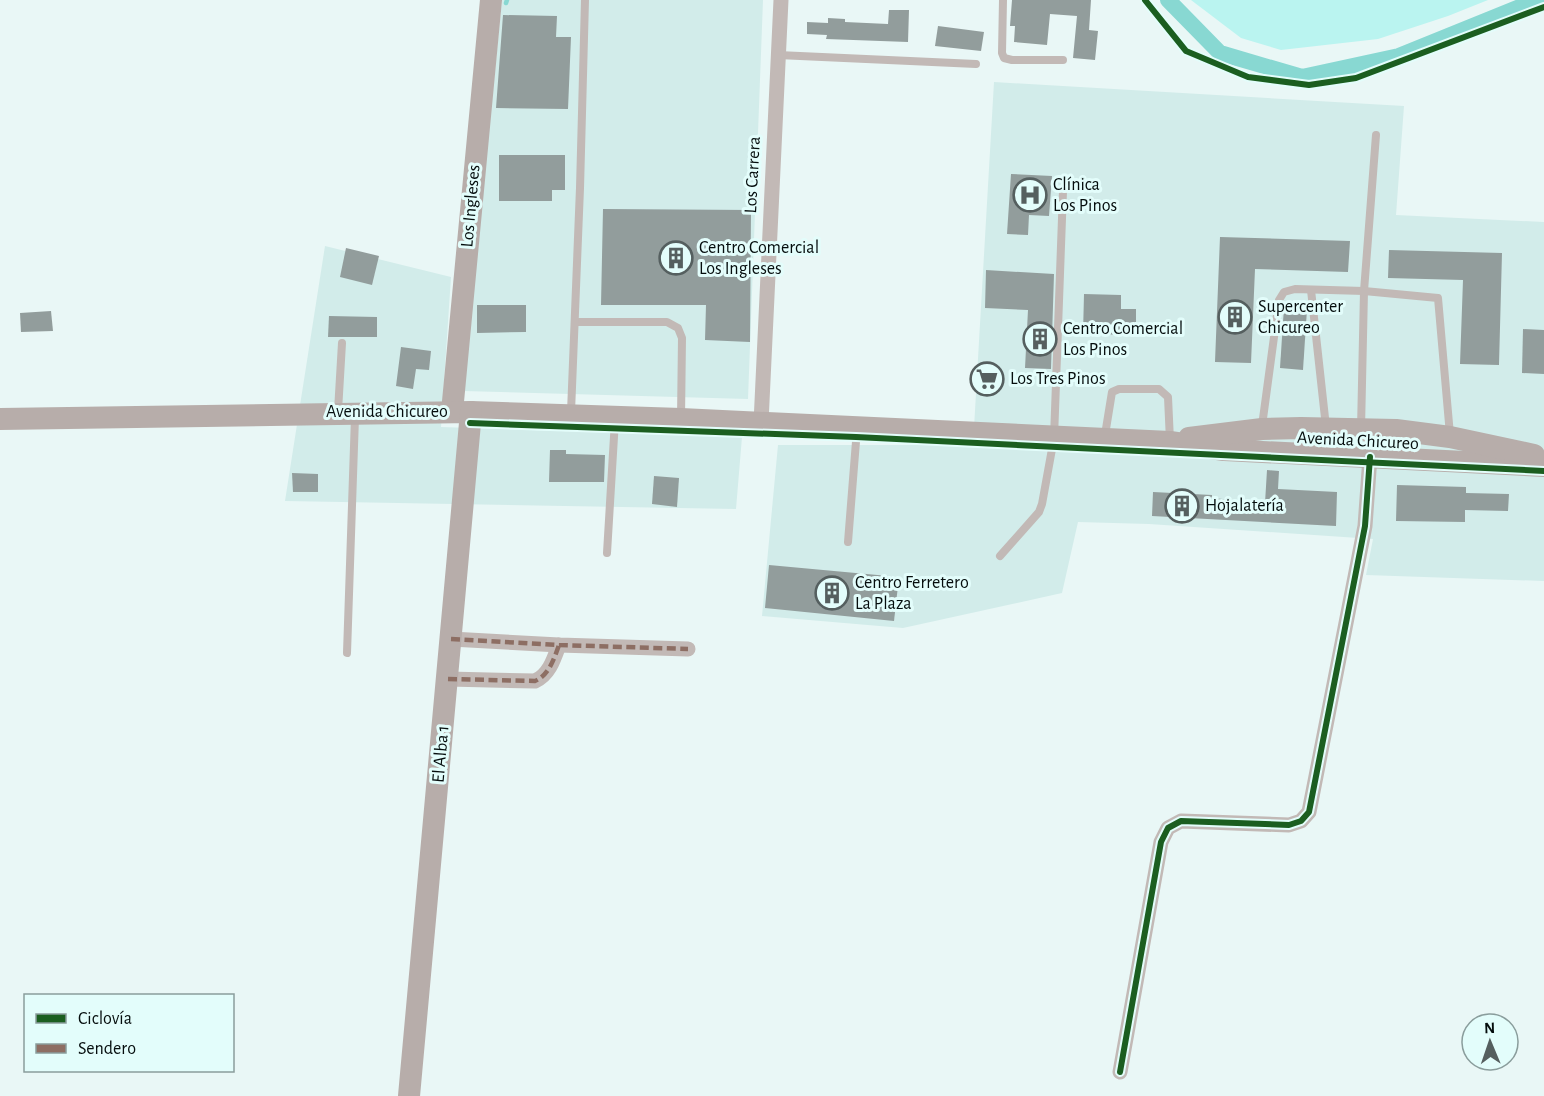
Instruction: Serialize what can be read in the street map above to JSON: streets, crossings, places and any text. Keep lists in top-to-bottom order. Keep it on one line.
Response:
{"streets":{"main road":["Los Ingleses","Avenida Chicureo","El Alba 1"],"street":["Los Carrera"]},"crossings":[["Los Carrera","Avenida Chicureo"],["Los Ingleses","Avenida Chicureo"],["Los Ingleses","El Alba 1"],["Avenida Chicureo","El Alba 1"]],"places":{"hospital":["Clínica Los Pinos"],"building":["Centro Comercial Los Ingleses","Supercenter Chicureo","Centro Comercial Los Pinos","Hojalatería","Centro Ferretero La Plaza"],"supermarket":["Los Tres Pinos"]},"legend":["Ciclovía","Sendero"],"north":"top"}
